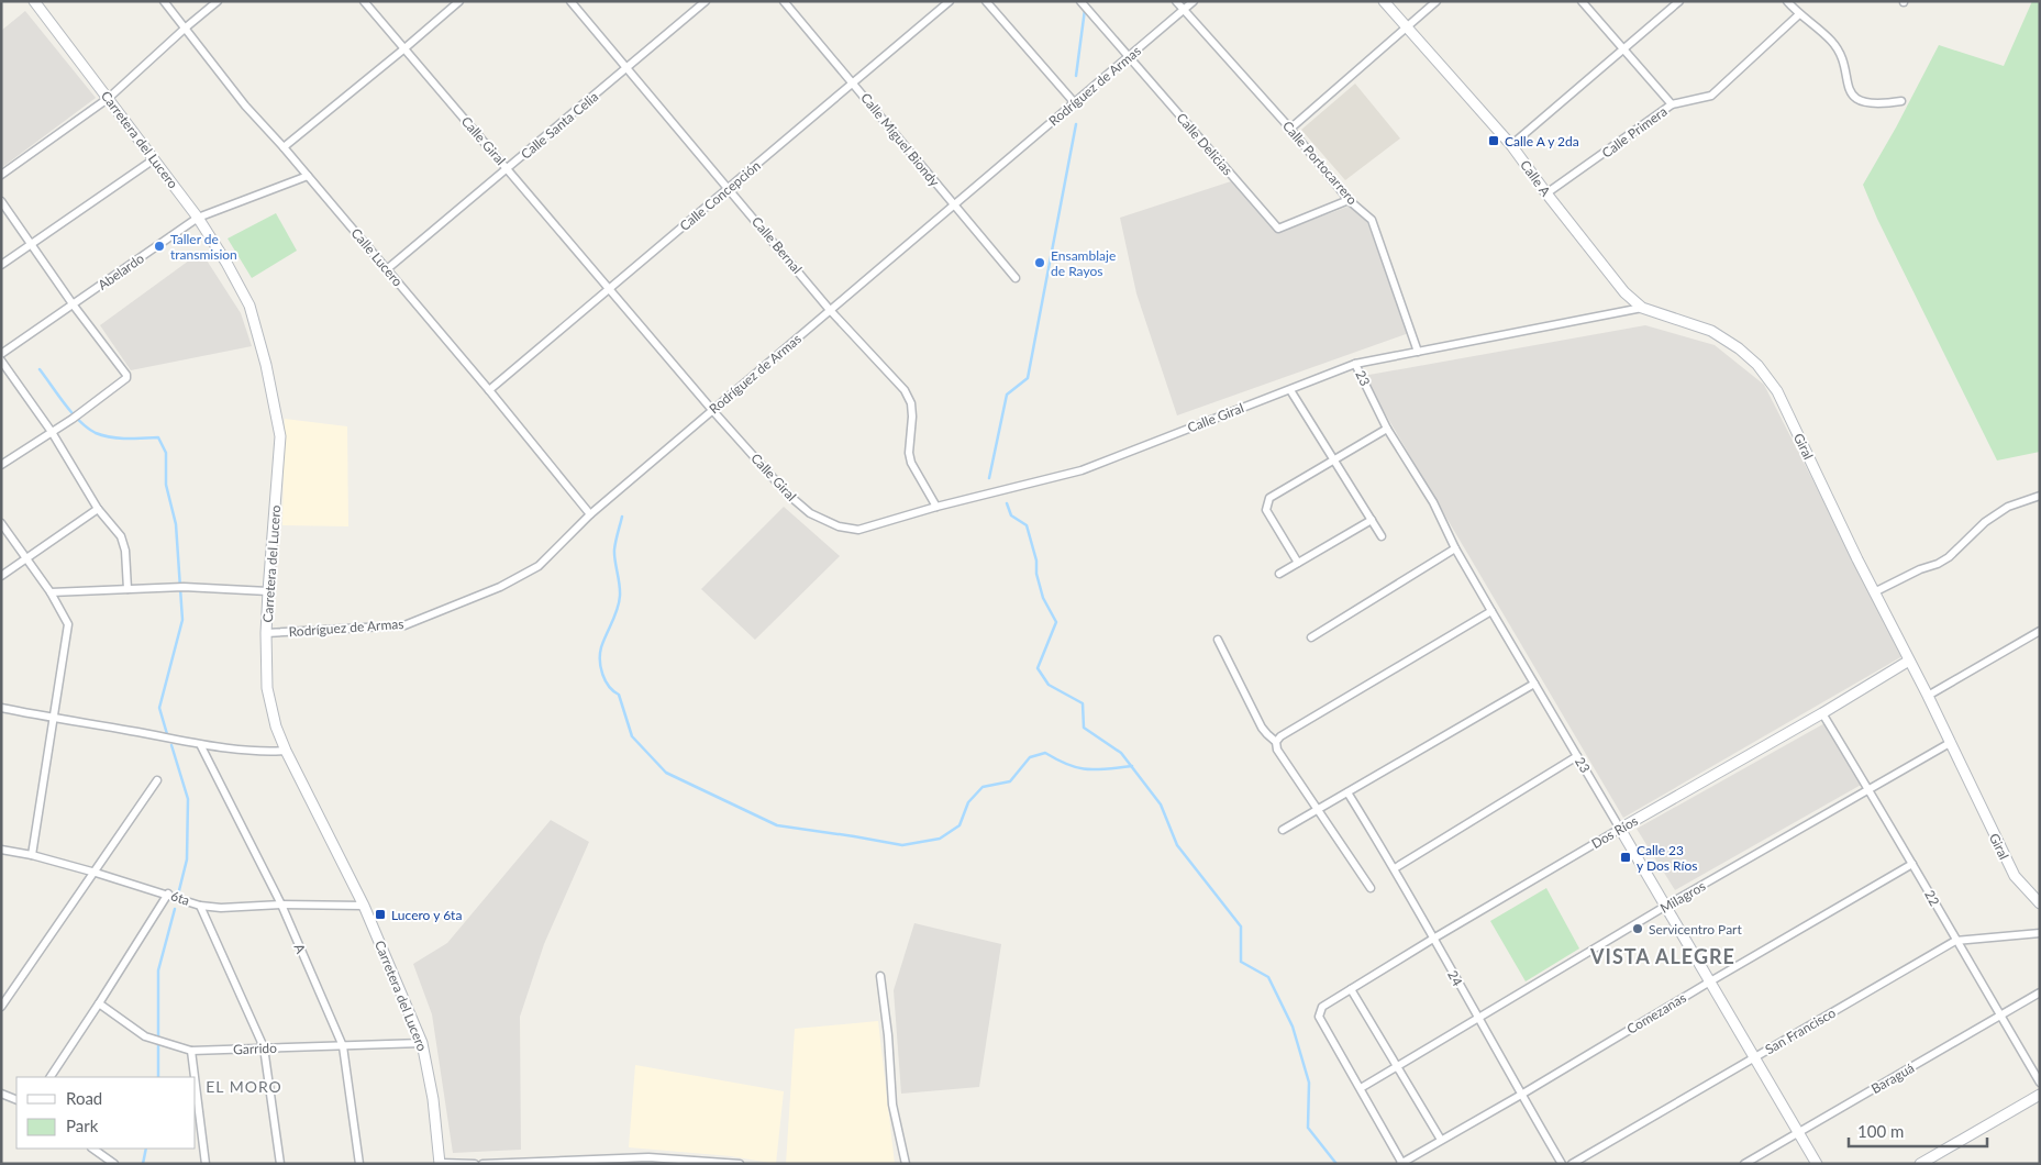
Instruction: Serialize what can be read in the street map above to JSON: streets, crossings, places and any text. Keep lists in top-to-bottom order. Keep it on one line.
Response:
{"streets":{"street":["Rodríguez de Armas","Calle Santa Celia","Calle Primera","Carretera del Lucero","Calle Miguel Biondy","Calle Giral","Calle Delicias","Calle Portocarrero","Calle A","Calle Concepción","Calle Bernal","Calle Lucero","Abelardo","23","Giral","Dos Ríos","Milagros","6ta","22","A","24","Comezanas","San Francisco","Garrido","Baraguá"]},"crossings":[["Rodríguez de Armas","Carretera del Lucero"],["Rodríguez de Armas","Calle Miguel Biondy"],["Rodríguez de Armas","Calle Giral"],["Rodríguez de Armas","Calle Delicias"],["Rodríguez de Armas","Calle Portocarrero"],["Rodríguez de Armas","Calle Bernal"],["Rodríguez de Armas","Calle Lucero"],["Calle Santa Celia","Calle Giral"],["Calle Santa Celia","Calle Bernal"],["Calle Santa Celia","Calle Lucero"],["Calle Primera","Calle A"],["Carretera del Lucero","Abelardo"],["Carretera del Lucero","6ta"],["Carretera del Lucero","Garrido"],["Calle Miguel Biondy","Calle Concepción"],["Calle Giral","Calle Concepción"],["Calle Giral","Calle Bernal"],["Calle Giral","23"],["Calle Giral","Giral"],["Calle Delicias","Calle Portocarrero"],["Calle Portocarrero","Giral"],["Calle A","Giral"],["Calle Concepción","Calle Bernal"],["Calle Concepción","Calle Lucero"],["Calle Lucero","Abelardo"],["23","Giral"],["23","Dos Ríos"],["23","Milagros"],["23","Comezanas"],["23","San Francisco"],["23","Baraguá"],["Giral","Dos Ríos"],["Giral","Milagros"],["Dos Ríos","Milagros"],["Dos Ríos","22"],["Dos Ríos","24"],["Milagros","22"],["Milagros","24"],["6ta","A"],["22","Comezanas"],["22","San Francisco"],["22","Baraguá"],["A","Garrido"],["24","Comezanas"]],"districts":["VISTA ALEGRE","EL MORO"],"places":{"transit":["Calle A y 2da","Calle 23 y Dos Ríos","Lucero y 6ta"],"other":["Taller de transmision","Ensamblaje de Rayos","Servicentro Part"]},"legend":["Road","Park"],"scale_bar":"100 m"}
